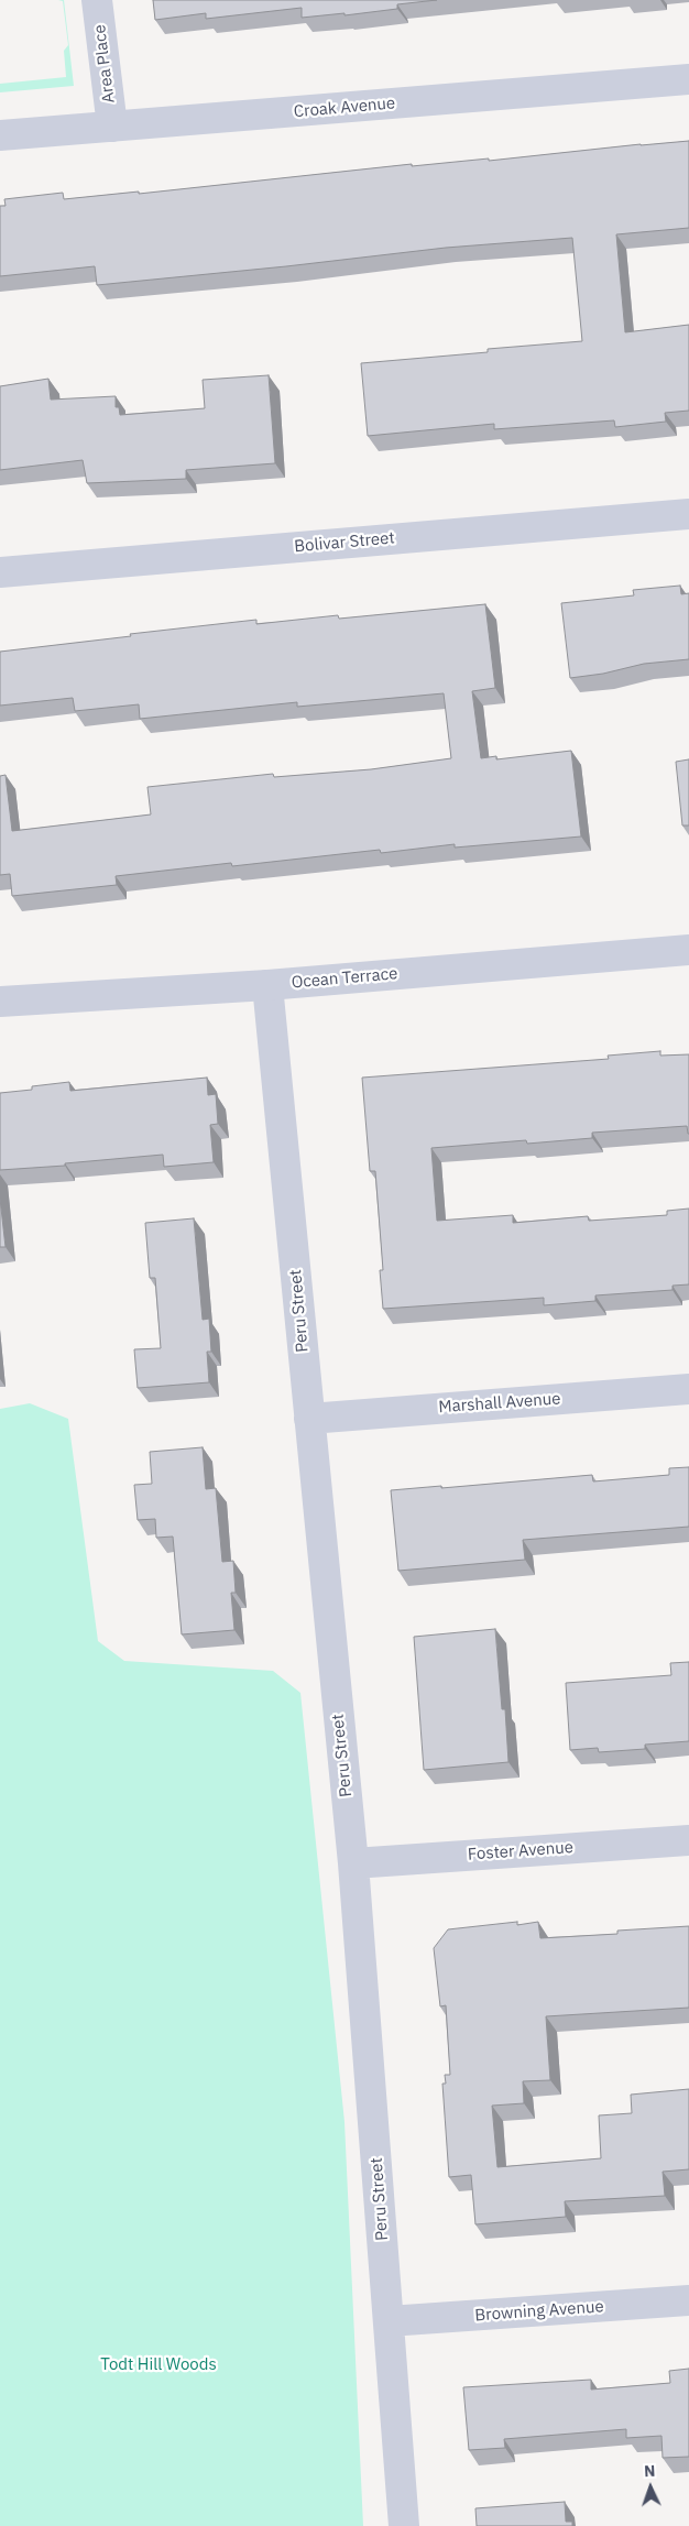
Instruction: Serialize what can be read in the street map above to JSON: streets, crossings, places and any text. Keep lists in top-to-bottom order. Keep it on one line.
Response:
{"streets":{"street":["Area Place","Croak Avenue","Bolivar Street","Ocean Terrace","Peru Street","Marshall Avenue","Foster Avenue","Browning Avenue"]},"crossings":[["Area Place","Croak Avenue"],["Ocean Terrace","Peru Street"],["Peru Street","Marshall Avenue"],["Peru Street","Foster Avenue"],["Peru Street","Browning Avenue"]],"parks":["Todt Hill Woods"],"north":"top"}
